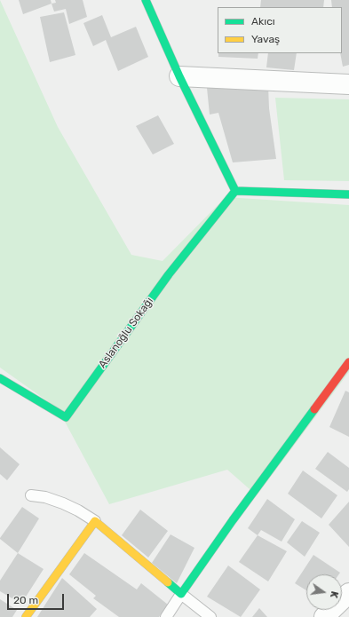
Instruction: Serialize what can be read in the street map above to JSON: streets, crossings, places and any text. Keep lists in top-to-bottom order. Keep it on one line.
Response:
{"streets":{"street":["Aslanoğlu Sokağı"]},"legend":["Akıcı","Yavaş"],"scale_bar":"20 m","north":"right"}
